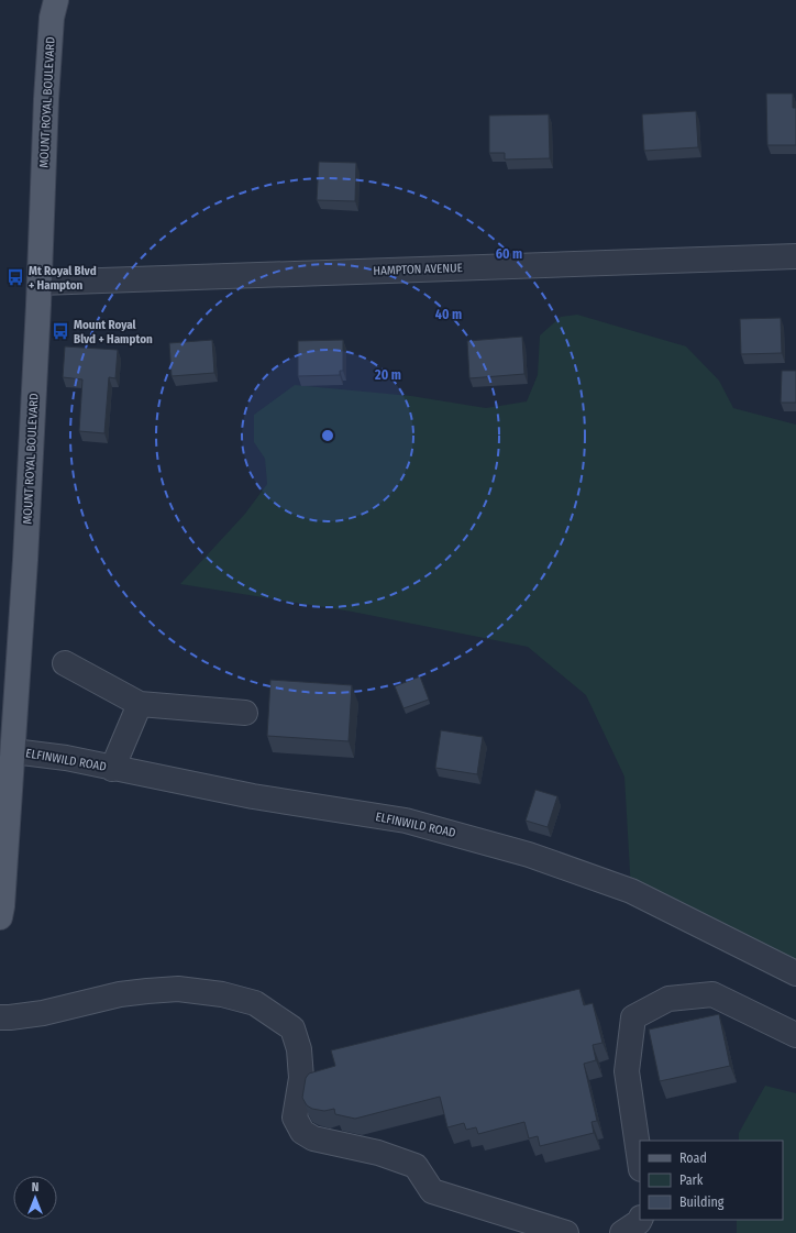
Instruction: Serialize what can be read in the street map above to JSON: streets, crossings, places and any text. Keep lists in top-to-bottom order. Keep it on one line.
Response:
{"streets":{"main road":["MOUNT ROYAL BOULEVARD"],"street":["HAMPTON AVENUE","ELFINWILD ROAD"]},"crossings":[["MOUNT ROYAL BOULEVARD","HAMPTON AVENUE"],["MOUNT ROYAL BOULEVARD","ELFINWILD ROAD"]],"places":{"bus stop":["Mt Royal Blvd + Hampton","Mount Royal Blvd + Hampton"]},"legend":["Road","Park","Building"],"north":"top","rings":["60 m","40 m","20 m"]}
